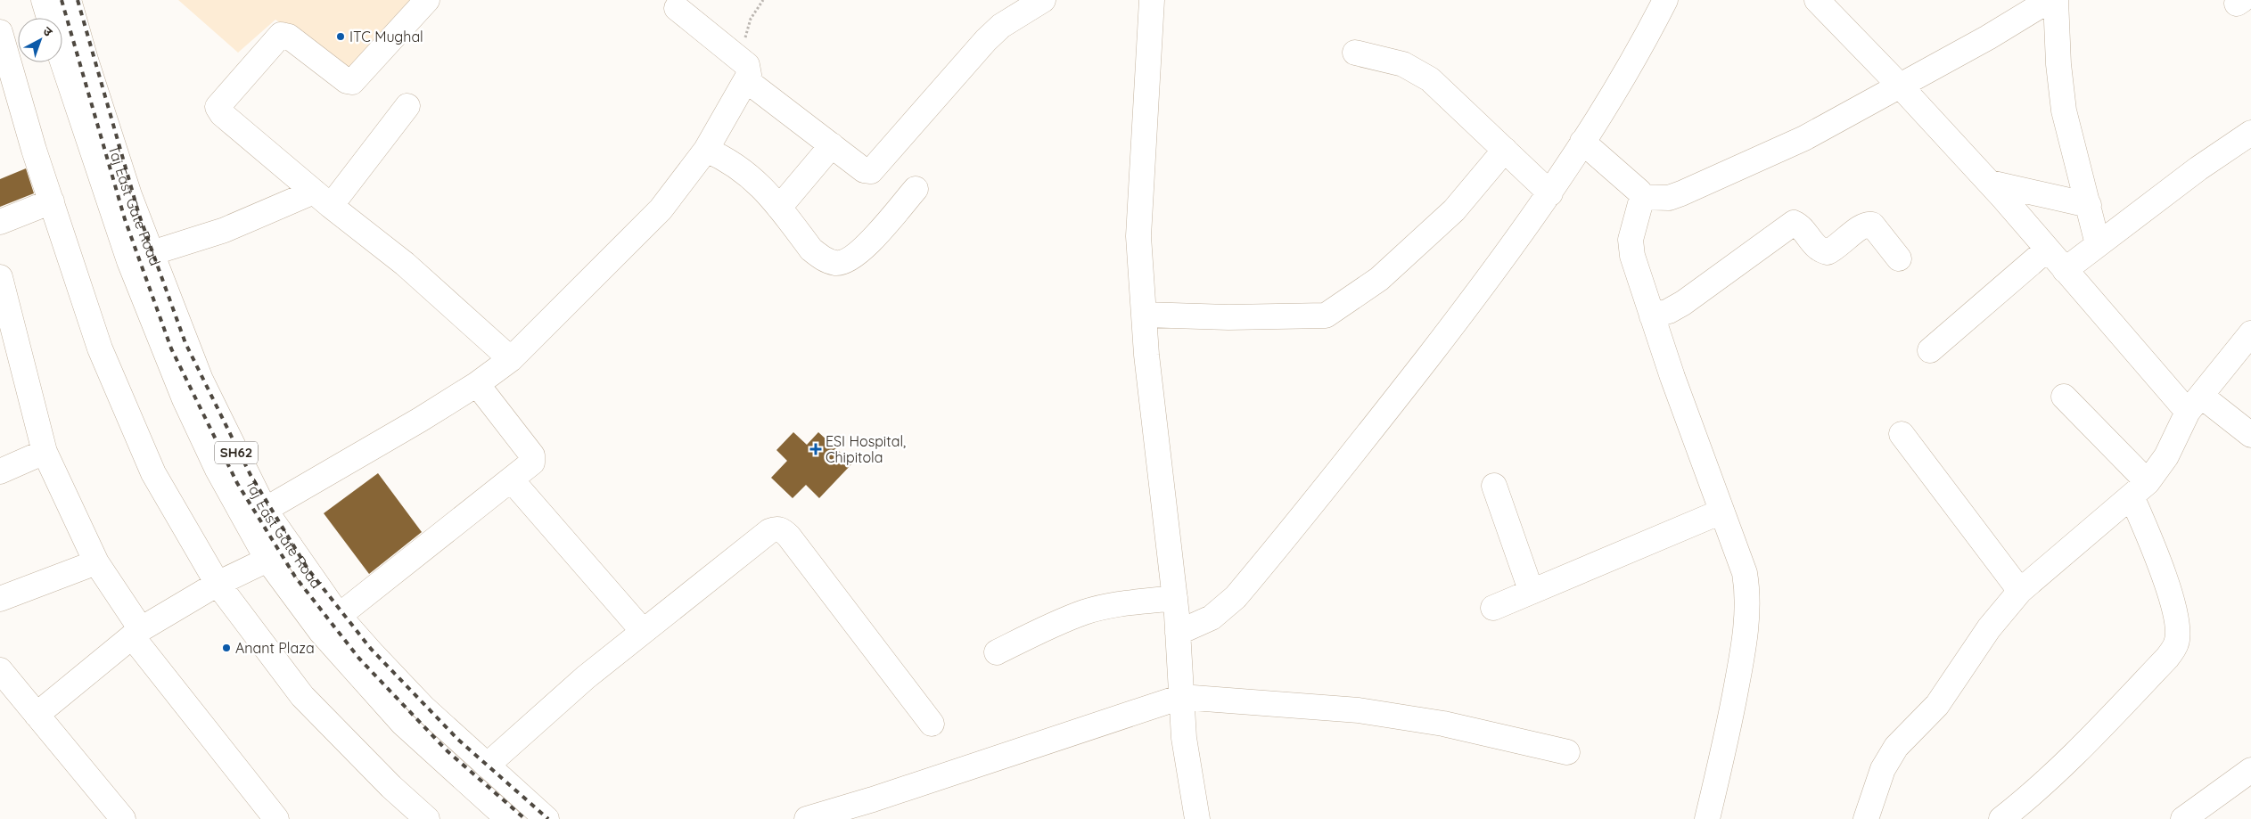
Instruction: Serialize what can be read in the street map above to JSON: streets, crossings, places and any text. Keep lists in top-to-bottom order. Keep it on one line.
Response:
{"streets":{"street":["Taj East Gate Road","SH62"]},"places":{"other":["ITC Mughal","Anant Plaza"],"health":["ESI Hospital, Chipitola"]},"north":"top right"}
